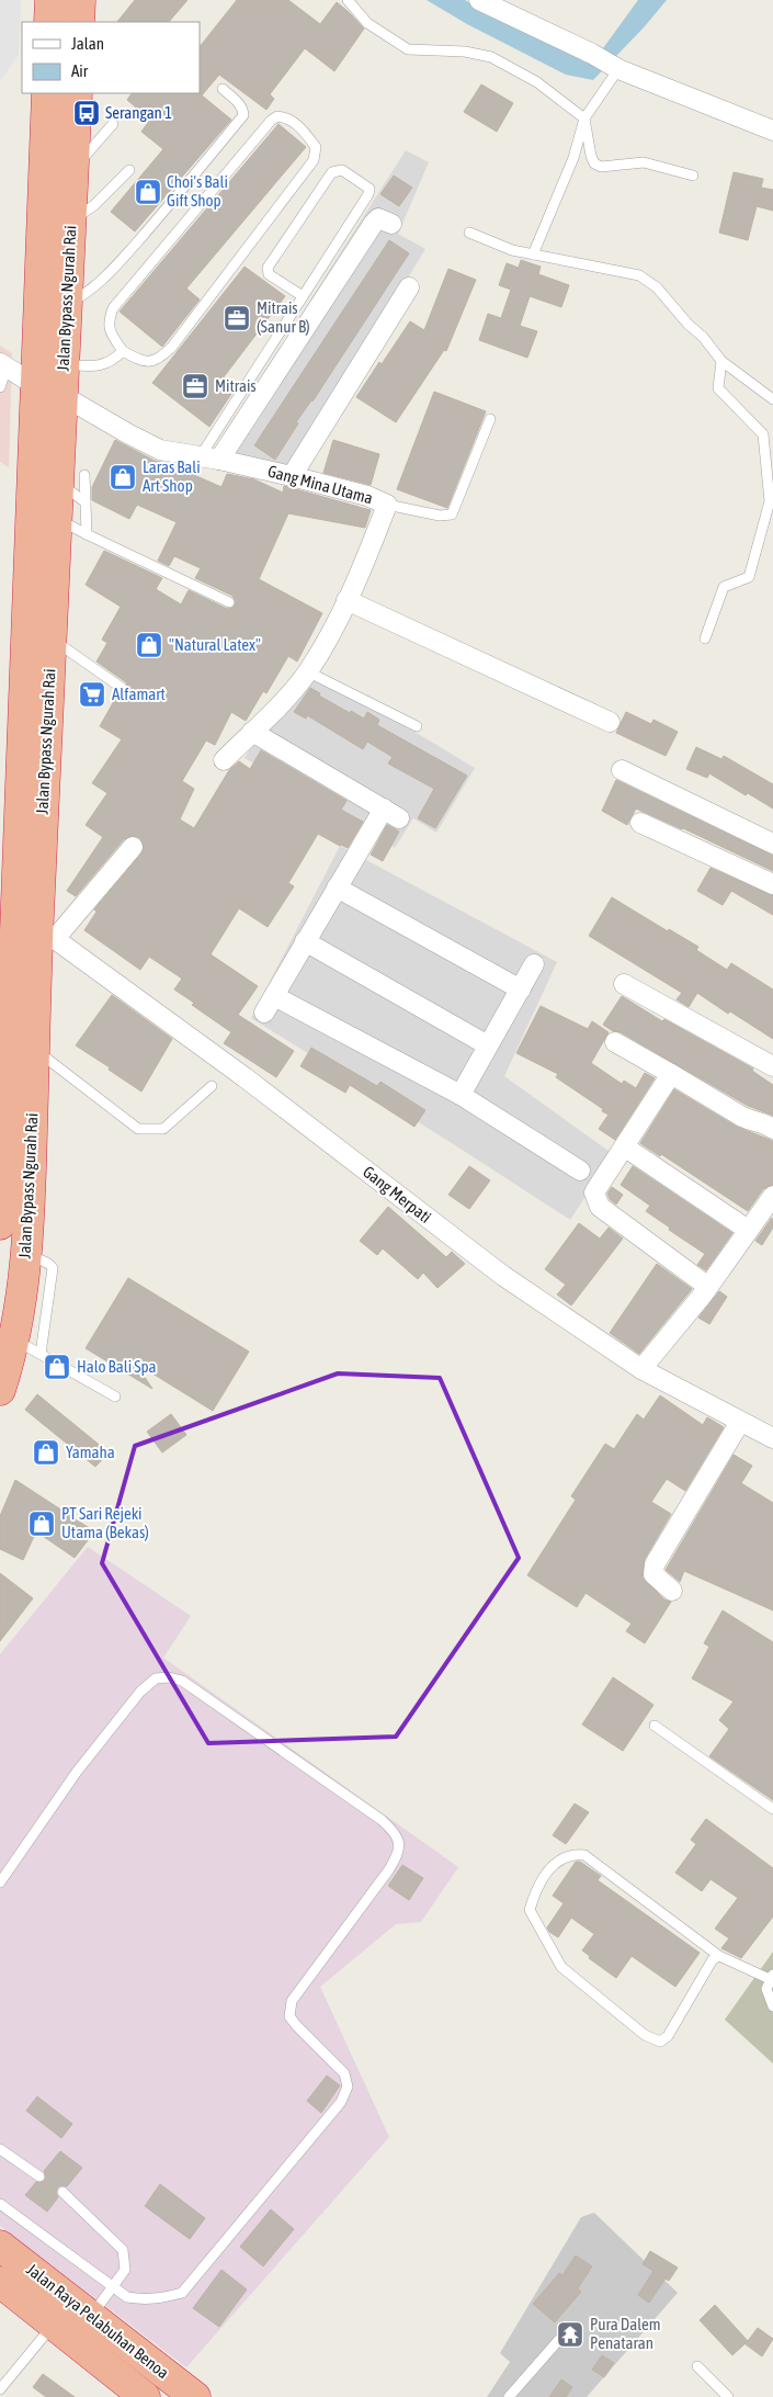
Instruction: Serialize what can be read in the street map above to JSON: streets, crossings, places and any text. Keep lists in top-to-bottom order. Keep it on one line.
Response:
{"streets":{"highway":["Jalan Bypass Ngurah Rai","Jalan Raya Pelabuhan Benoa"],"street":["Gang Mina Utama","Gang Merpati"]},"crossings":[["Jalan Bypass Ngurah Rai","Gang Mina Utama"],["Jalan Bypass Ngurah Rai","Gang Merpati"]],"places":{"bus stop":["Serangan 1"],"shop":["Choi's Bali Gift Shop","Laras Bali Art Shop","\"Natural Latex\"","Halo Bali Spa","Yamaha","PT Sari Rejeki Utama (Bekas)"],"office":["Mitrais (Sanur B)","Mitrais"],"supermarket":["Alfamart"],"temple":["Pura Dalem Penataran"]},"legend":["Jalan","Air"]}
